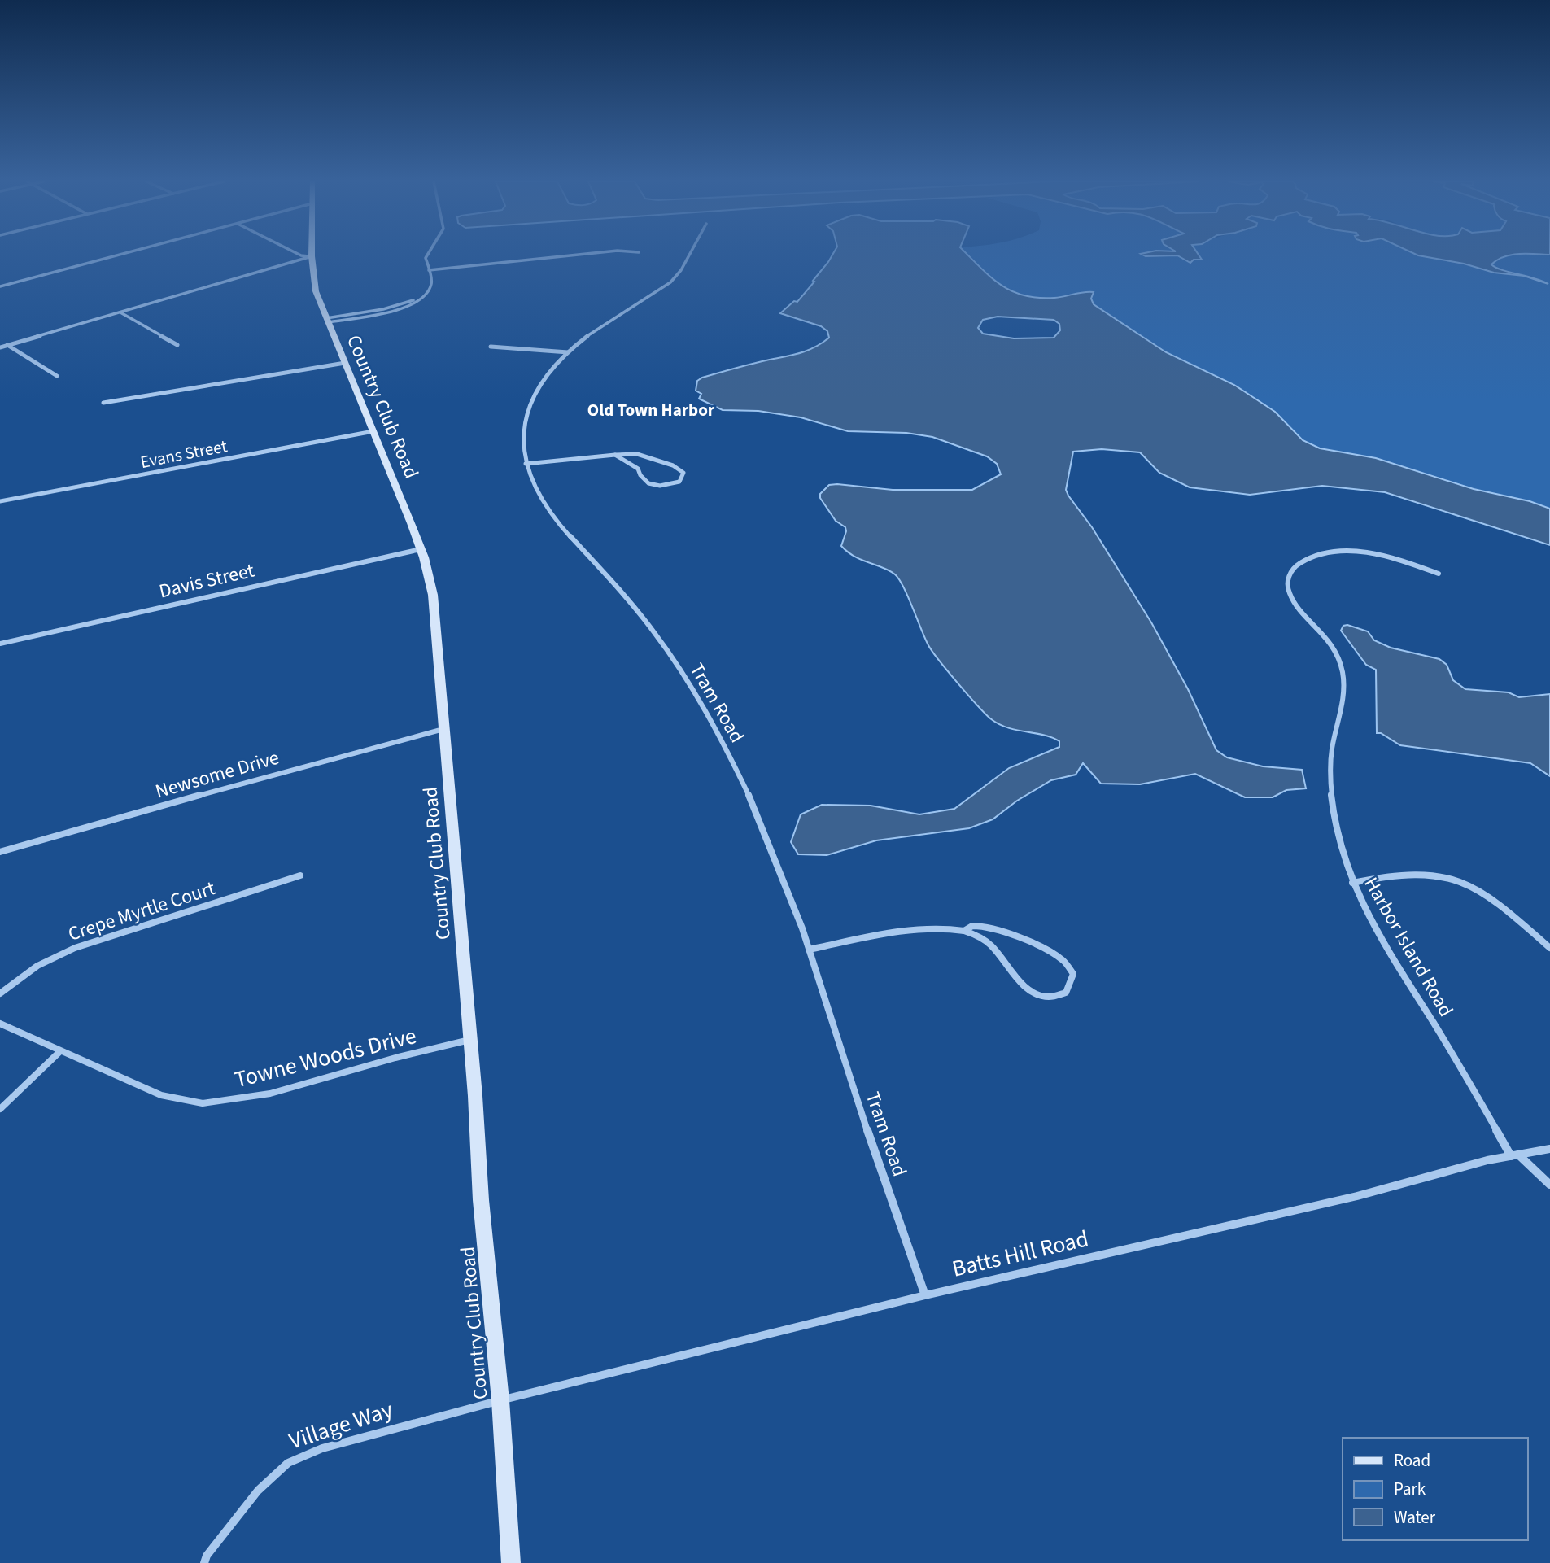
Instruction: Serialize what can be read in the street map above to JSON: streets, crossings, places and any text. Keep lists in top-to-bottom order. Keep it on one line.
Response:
{"streets":{"street":["Country Club Road","Evans Street","Davis Street","Tram Road","Newsome Drive","Crepe Myrtle Court","Harbor Island Road","Towne Woods Drive","Batts Hill Road","Village Way"]},"crossings":[["Country Club Road","Evans Street"],["Country Club Road","Davis Street"],["Country Club Road","Newsome Drive"],["Country Club Road","Towne Woods Drive"],["Country Club Road","Batts Hill Road"],["Country Club Road","Village Way"],["Tram Road","Batts Hill Road"],["Harbor Island Road","Batts Hill Road"],["Batts Hill Road","Village Way"]],"districts":["Old Town Harbor"],"legend":["Road","Park","Water"]}
